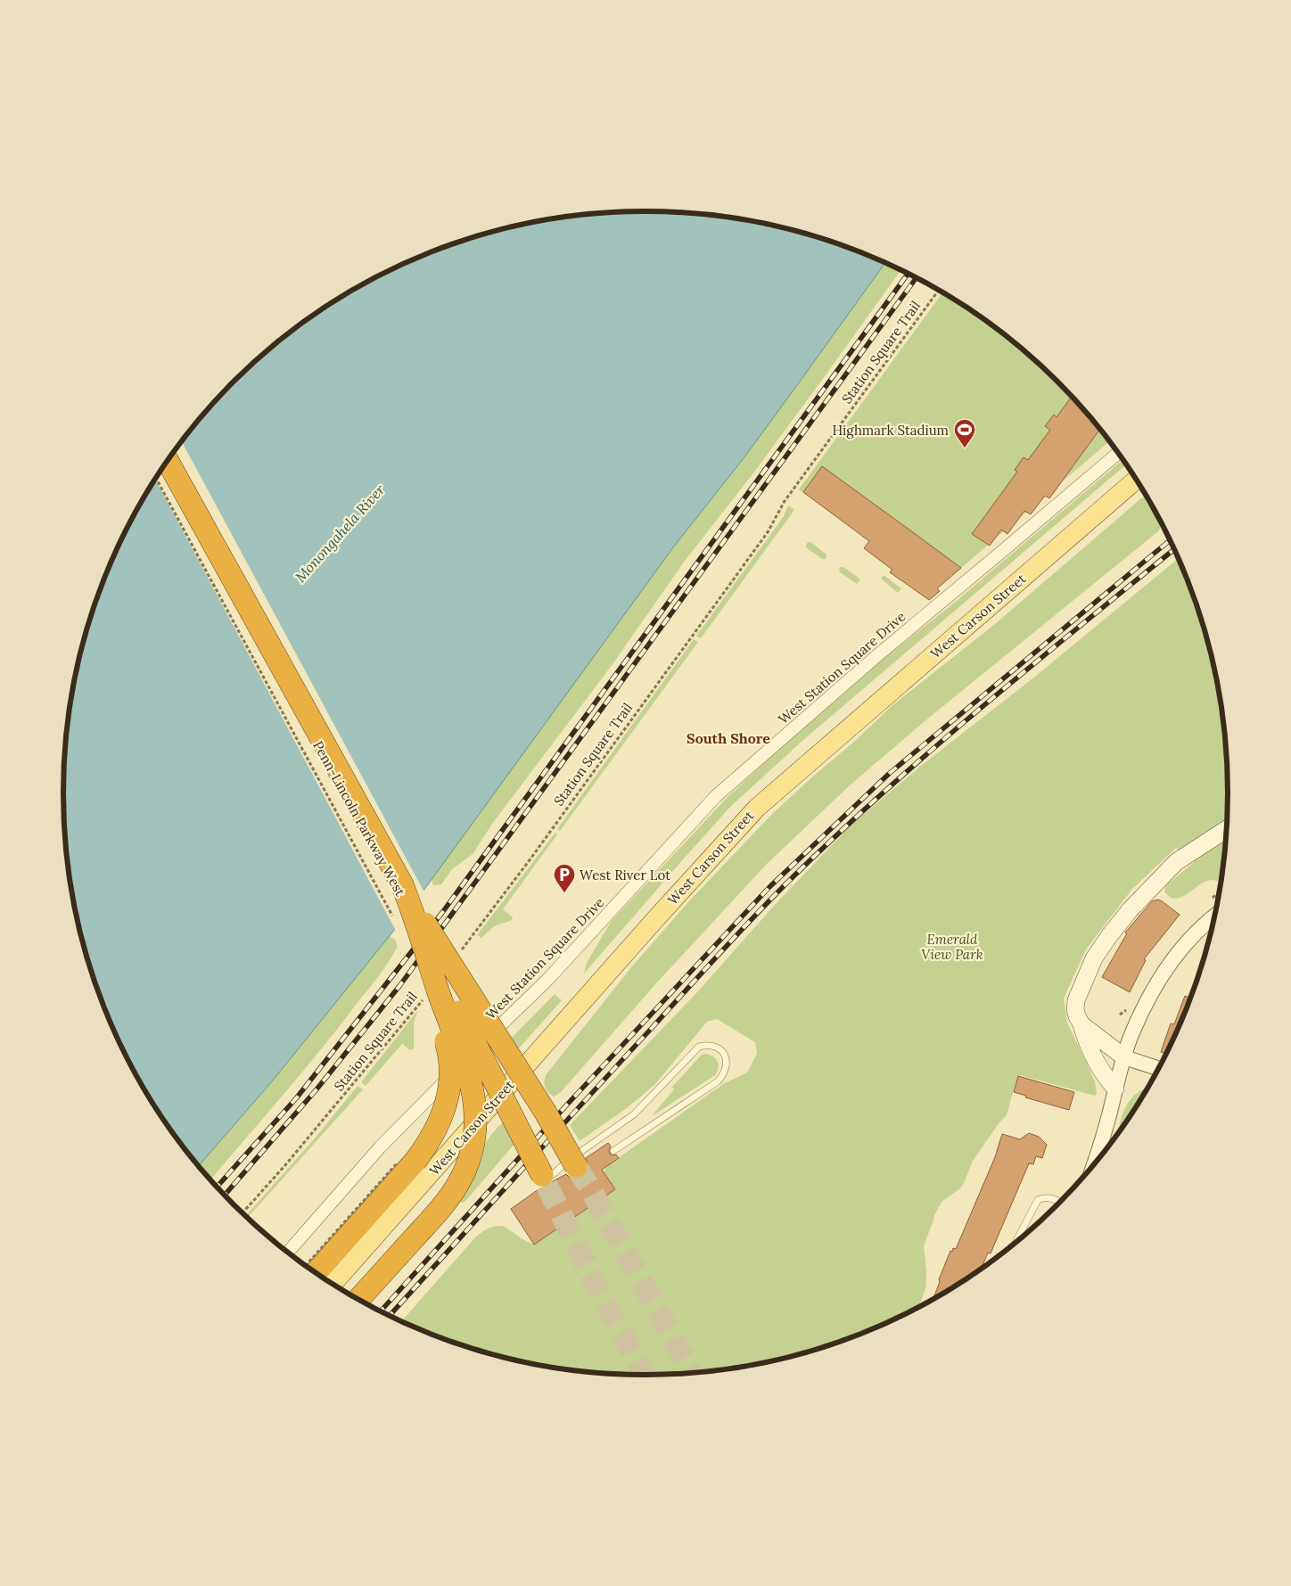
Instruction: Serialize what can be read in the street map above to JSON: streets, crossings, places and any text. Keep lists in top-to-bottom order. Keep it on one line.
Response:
{"streets":{"highway":["Penn-Lincoln Parkway West"],"main road":["West Carson Street"],"street":["West Station Square Drive"],"path":["Station Square Trail"]},"districts":["South Shore"],"water":["Monongahela River"],"parks":["Emerald View Park"],"places":{"sports":["Highmark Stadium"],"parking":["West River Lot"]}}
